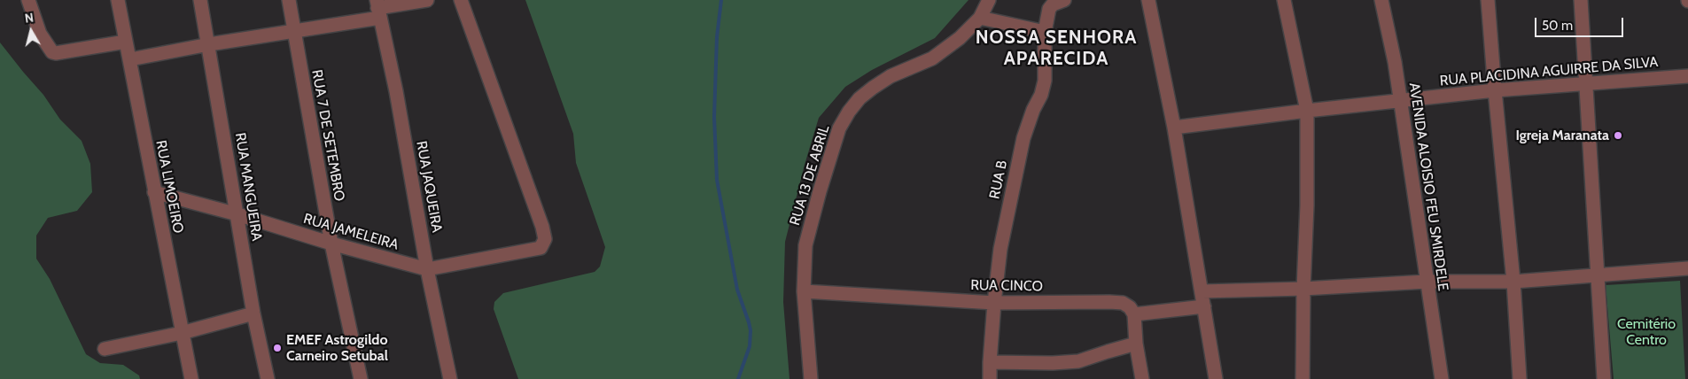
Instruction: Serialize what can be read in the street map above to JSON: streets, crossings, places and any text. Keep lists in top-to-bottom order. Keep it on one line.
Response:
{"streets":{"street":["RUA PLACIDINA AGUIRRE DA SILVA","RUA 7 DE SETEMBRO","RUA 13 DE ABRIL","RUA B","RUA LIMOEIRO","RUA MANGUEIRA","RUA JAQUEIRA","AVENIDA ALOISIO FEU SMIRDELE","RUA JAMELEIRA","RUA CINCO"]},"crossings":[["RUA PLACIDINA AGUIRRE DA SILVA","AVENIDA ALOISIO FEU SMIRDELE"],["RUA 7 DE SETEMBRO","RUA JAMELEIRA"],["RUA 13 DE ABRIL","RUA CINCO"],["RUA B","RUA CINCO"],["RUA LIMOEIRO","RUA JAMELEIRA"],["RUA MANGUEIRA","RUA JAMELEIRA"],["RUA JAQUEIRA","RUA JAMELEIRA"]],"districts":["NOSSA SENHORA APARECIDA"],"parks":["Cemitério Centro"],"places":["Igreja Maranata","EMEF Astrogildo Carneiro Setubal"],"scale_bar":"50 m","north":"top"}
